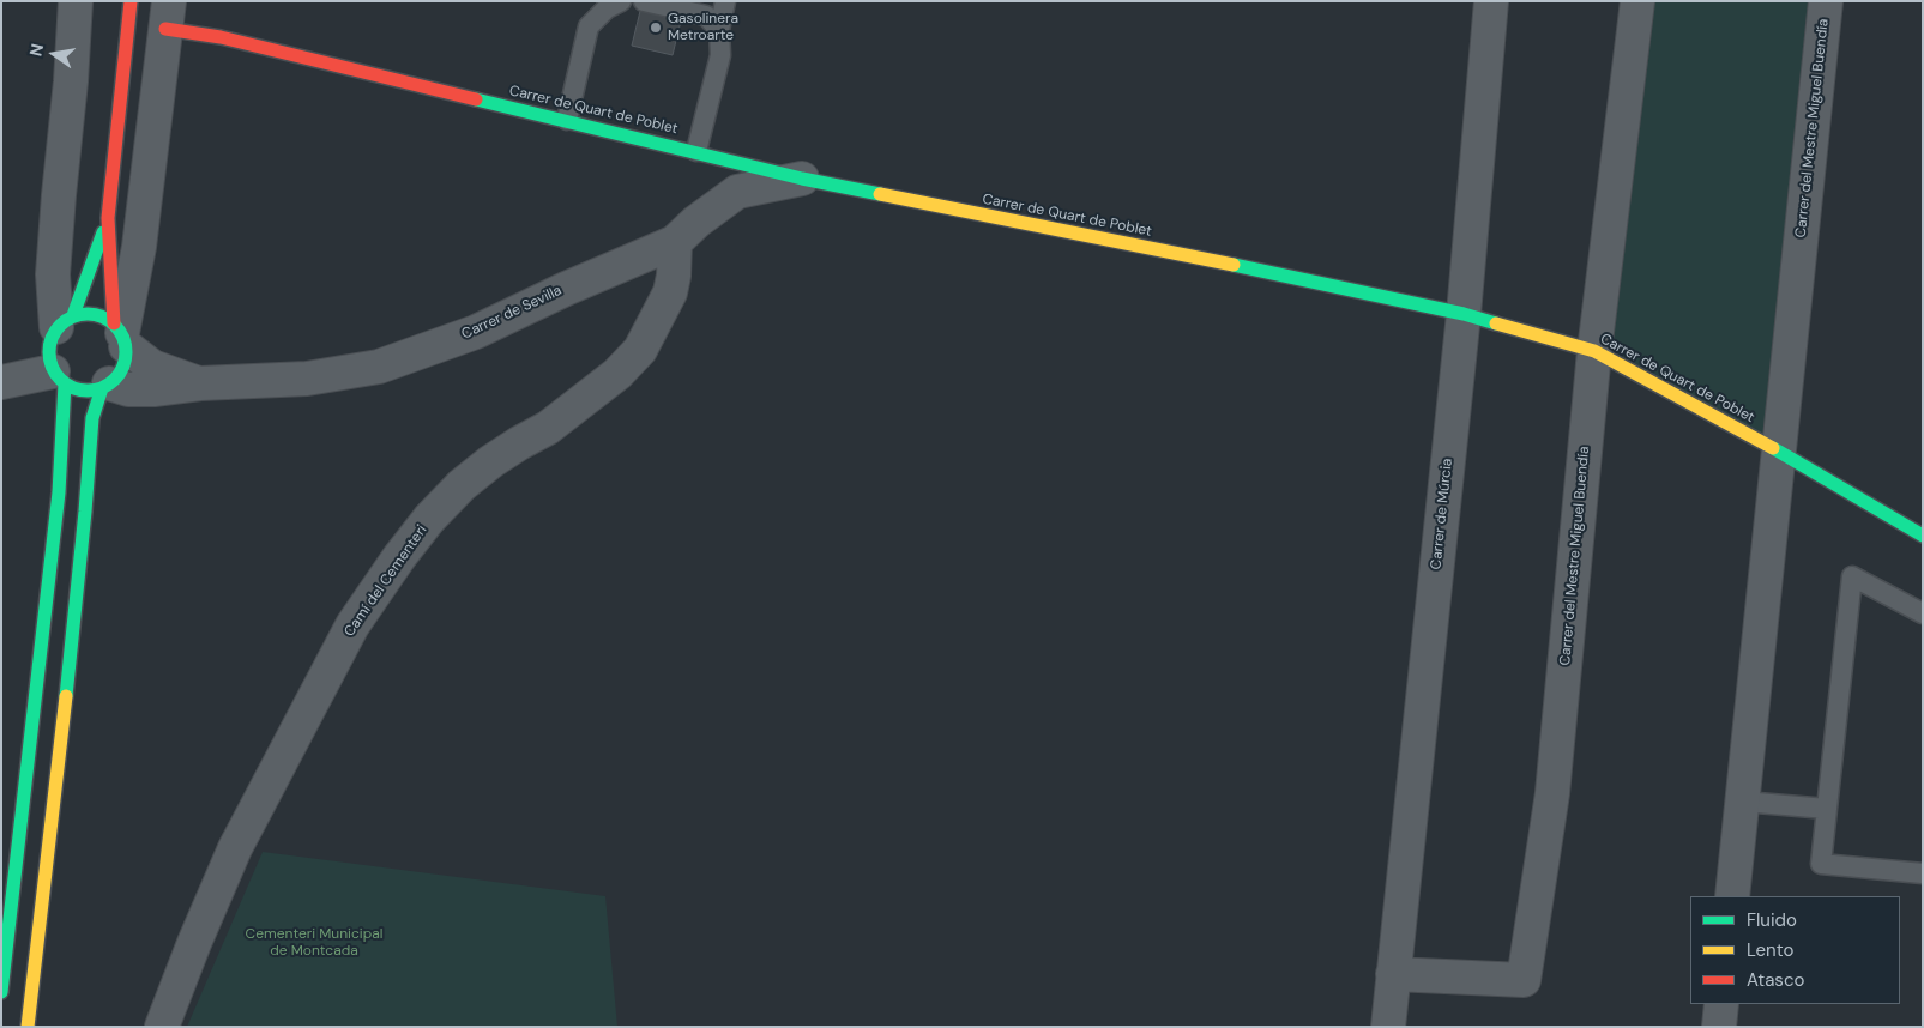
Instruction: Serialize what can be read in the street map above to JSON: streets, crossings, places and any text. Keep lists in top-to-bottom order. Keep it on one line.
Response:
{"streets":{"street":["Carrer de Quart de Poblet","Carrer del Mestre Miguel Buendía","Carrer de Sevilla","Carrer de Múrcia","Camí del Cementeri"]},"crossings":[["Carrer de Quart de Poblet","Carrer del Mestre Miguel Buendía"],["Carrer de Quart de Poblet","Carrer de Sevilla"],["Carrer de Quart de Poblet","Carrer de Múrcia"],["Carrer del Mestre Miguel Buendía","Carrer de Múrcia"],["Carrer de Sevilla","Camí del Cementeri"]],"parks":["Cementeri Municipal de Montcada"],"places":["Gasolinera Metroarte"],"legend":["Fluido","Lento","Atasco"],"north":"left"}
